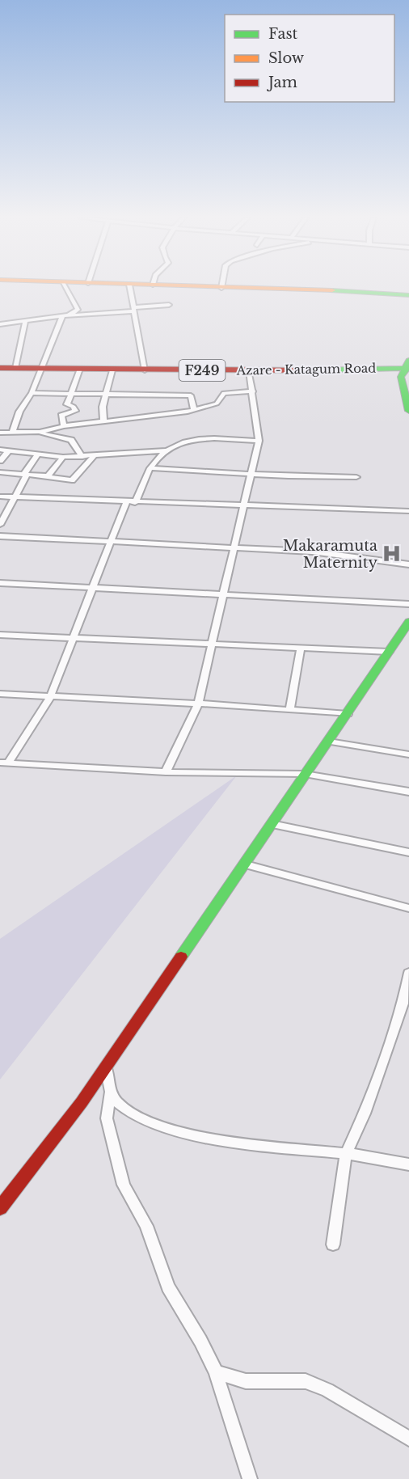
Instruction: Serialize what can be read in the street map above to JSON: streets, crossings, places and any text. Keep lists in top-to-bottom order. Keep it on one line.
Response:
{"streets":{"street":["Azare - Katagum Road","F249"]},"places":{"hospital":["Makaramuta Maternity"]},"legend":["Fast","Slow","Jam"]}
